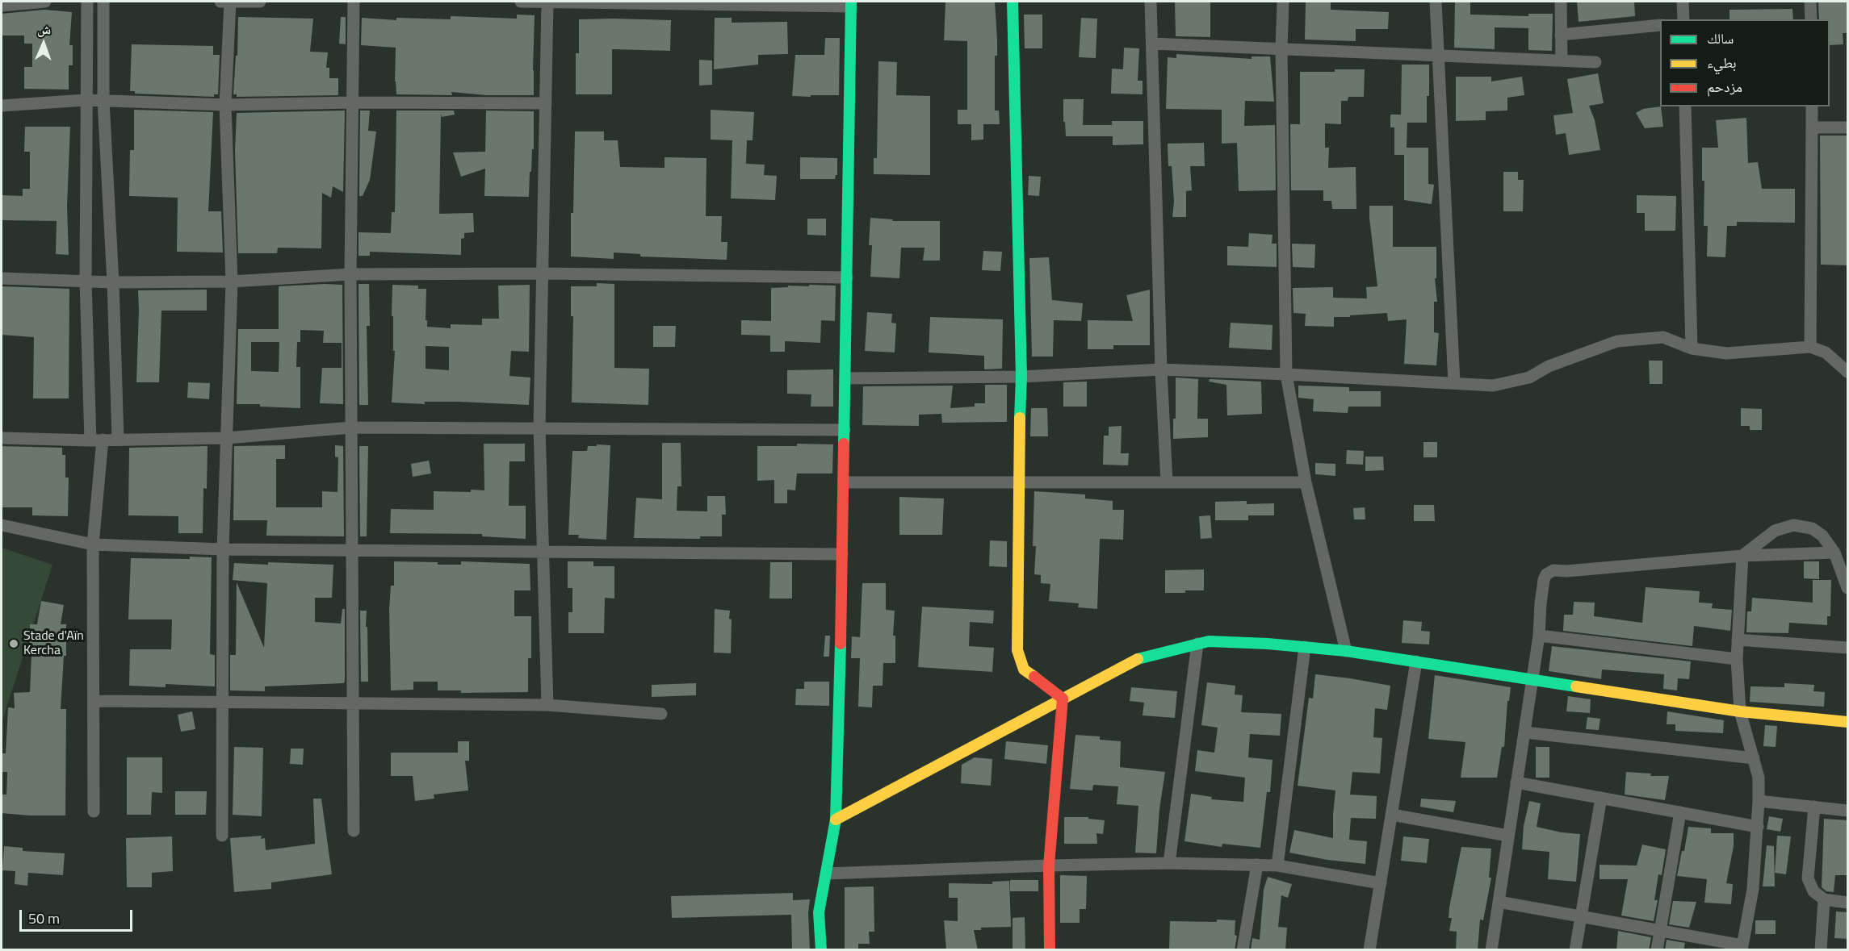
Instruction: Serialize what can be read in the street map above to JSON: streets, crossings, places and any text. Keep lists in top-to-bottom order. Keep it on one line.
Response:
{"places":["Stade d'Aïn Kercha"],"legend":["سالك","بطيء","مزدحم"],"scale_bar":"50 m","north":"top"}
